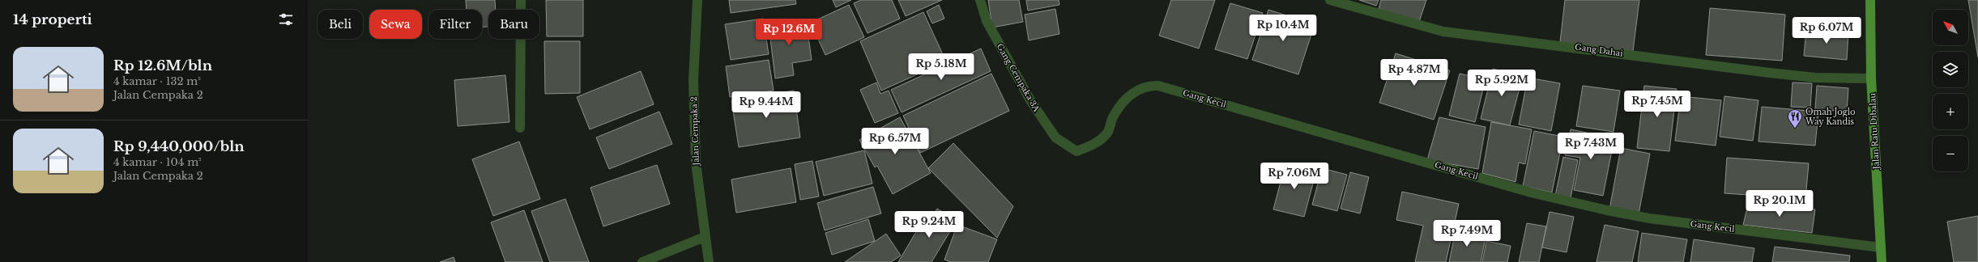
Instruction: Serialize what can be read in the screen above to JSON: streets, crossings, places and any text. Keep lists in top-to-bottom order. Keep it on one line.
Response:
{"streets":{"main road":["Jalan Ratu Dibalau"],"street":["Gang Dahai","Gang Cempaka 3A","Gang Kecil","Jalan Cempaka 2"]},"crossings":[["Gang Dahai","Jalan Ratu Dibalau"],["Gang Cempaka 3A","Gang Kecil"],["Gang Kecil","Jalan Ratu Dibalau"]],"places":{"restaurant":["Omah Joglo Way Kandis"]},"north":"top left","page":{"heading":"14 properti","map_buttons":["+","−"],"chip":["Beli","Sewa","Filter","Baru"],"price":["Rp 10.4M","Rp 6.07M","Rp 12.6M","Rp 5.18M","Rp 4.87M","Rp 5.92M","Rp 7.45M","Rp 9.44M","Rp 6.57M","Rp 7.43M","Rp 7.06M","Rp 20.1M","Rp 9.24M","Rp 7.49M"],"list":[{"name":"Rp 12.6M/bln","note":"4 kamar · 132 m² · Jalan Cempaka 2"},{"name":"Rp 9,440,000/bln","note":"4 kamar · 104 m² · Jalan Cempaka 2"}]}}
